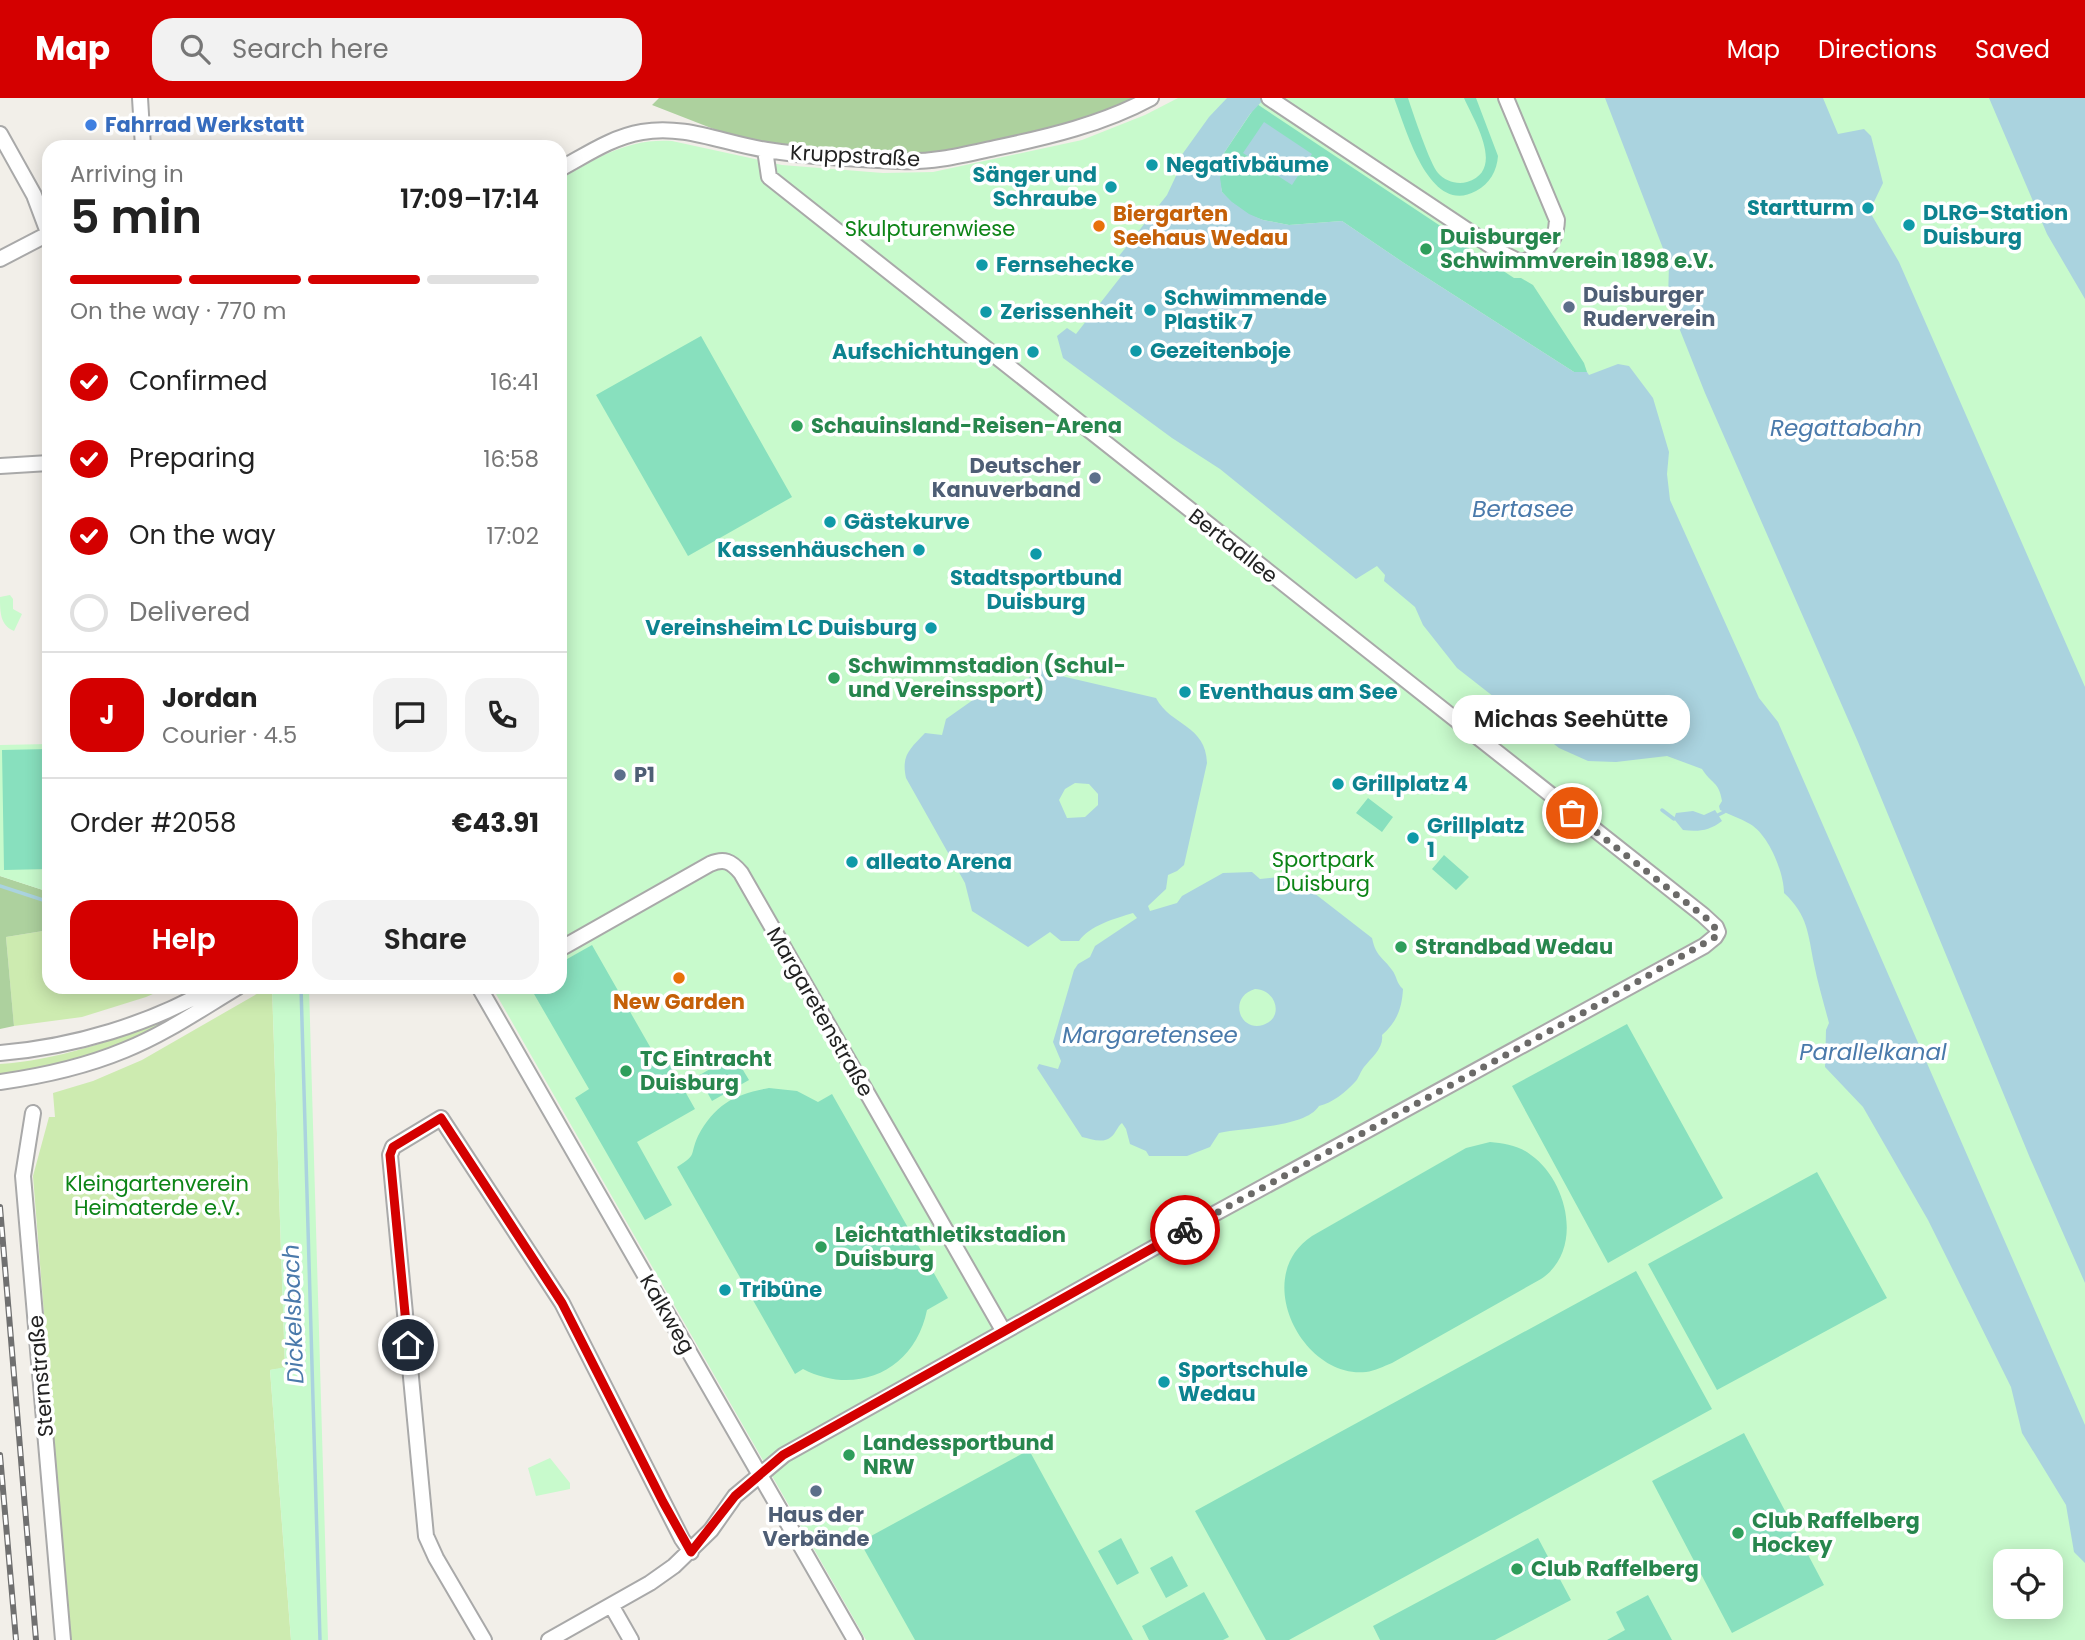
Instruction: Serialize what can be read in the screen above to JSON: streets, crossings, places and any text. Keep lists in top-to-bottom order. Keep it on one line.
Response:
{"streets":{"street":["Kruppstraße","Bertaallee","Margaretenstraße","Kalkweg","Sternstraße"]},"crossings":[["Kruppstraße","Bertaallee"],["Bertaallee","Margaretenstraße"]],"water":["Regattabahn","Bertasee","Margaretensee","Parallelkanal","Dickelsbach"],"parks":["Skulpturenwiese","Sportpark Duisburg","Kleingartenverein Heimaterde e.V."],"places":["Fahrrad Werkstatt","Negativbäume","Sänger und Schraube","Startturm","DLRG-Station Duisburg","Biergarten Seehaus Wedau","Duisburger Schwimmverein 1898 e.V.","Fernsehecke","Duisburger Ruderverein","Schwimmende Plastik 7","Zerissenheit","Gezeitenboje","Aufschichtungen","Schauinsland-Reisen-Arena","Deutscher Kanuverband","Gästekurve","Kassenhäuschen","Stadtsportbund Duisburg","Vereinsheim LC Duisburg","Schwimmstadion (Schul- und Vereinssport)","Eventhaus am See","P1","Grillplatz 4","Michas Seehütte","Grillplatz 1","alleato Arena","Strandbad Wedau","New Garden","TC Eintracht Duisburg","Leichtathletikstadion Duisburg","Tribüne","Sportschule Wedau","Landessportbund NRW","Haus der Verbände","Club Raffelberg Hockey","Club Raffelberg"],"page":{"header":"Map","search":"Search here","nav":["Map","Directions","Saved"],"heading":["5 min","Arriving in","17:09–17:14"],"panel":["Jordan","Courier · 4.5","Order #2058","€43.91"],"bar":"On the way · 770 m","list":[["Confirmed","16:41"],["Preparing","16:58"],["On the way","17:02"],"Delivered"],"round":"J","bubble":"Michas Seehütte","buttons":["Help","Share"]}}
